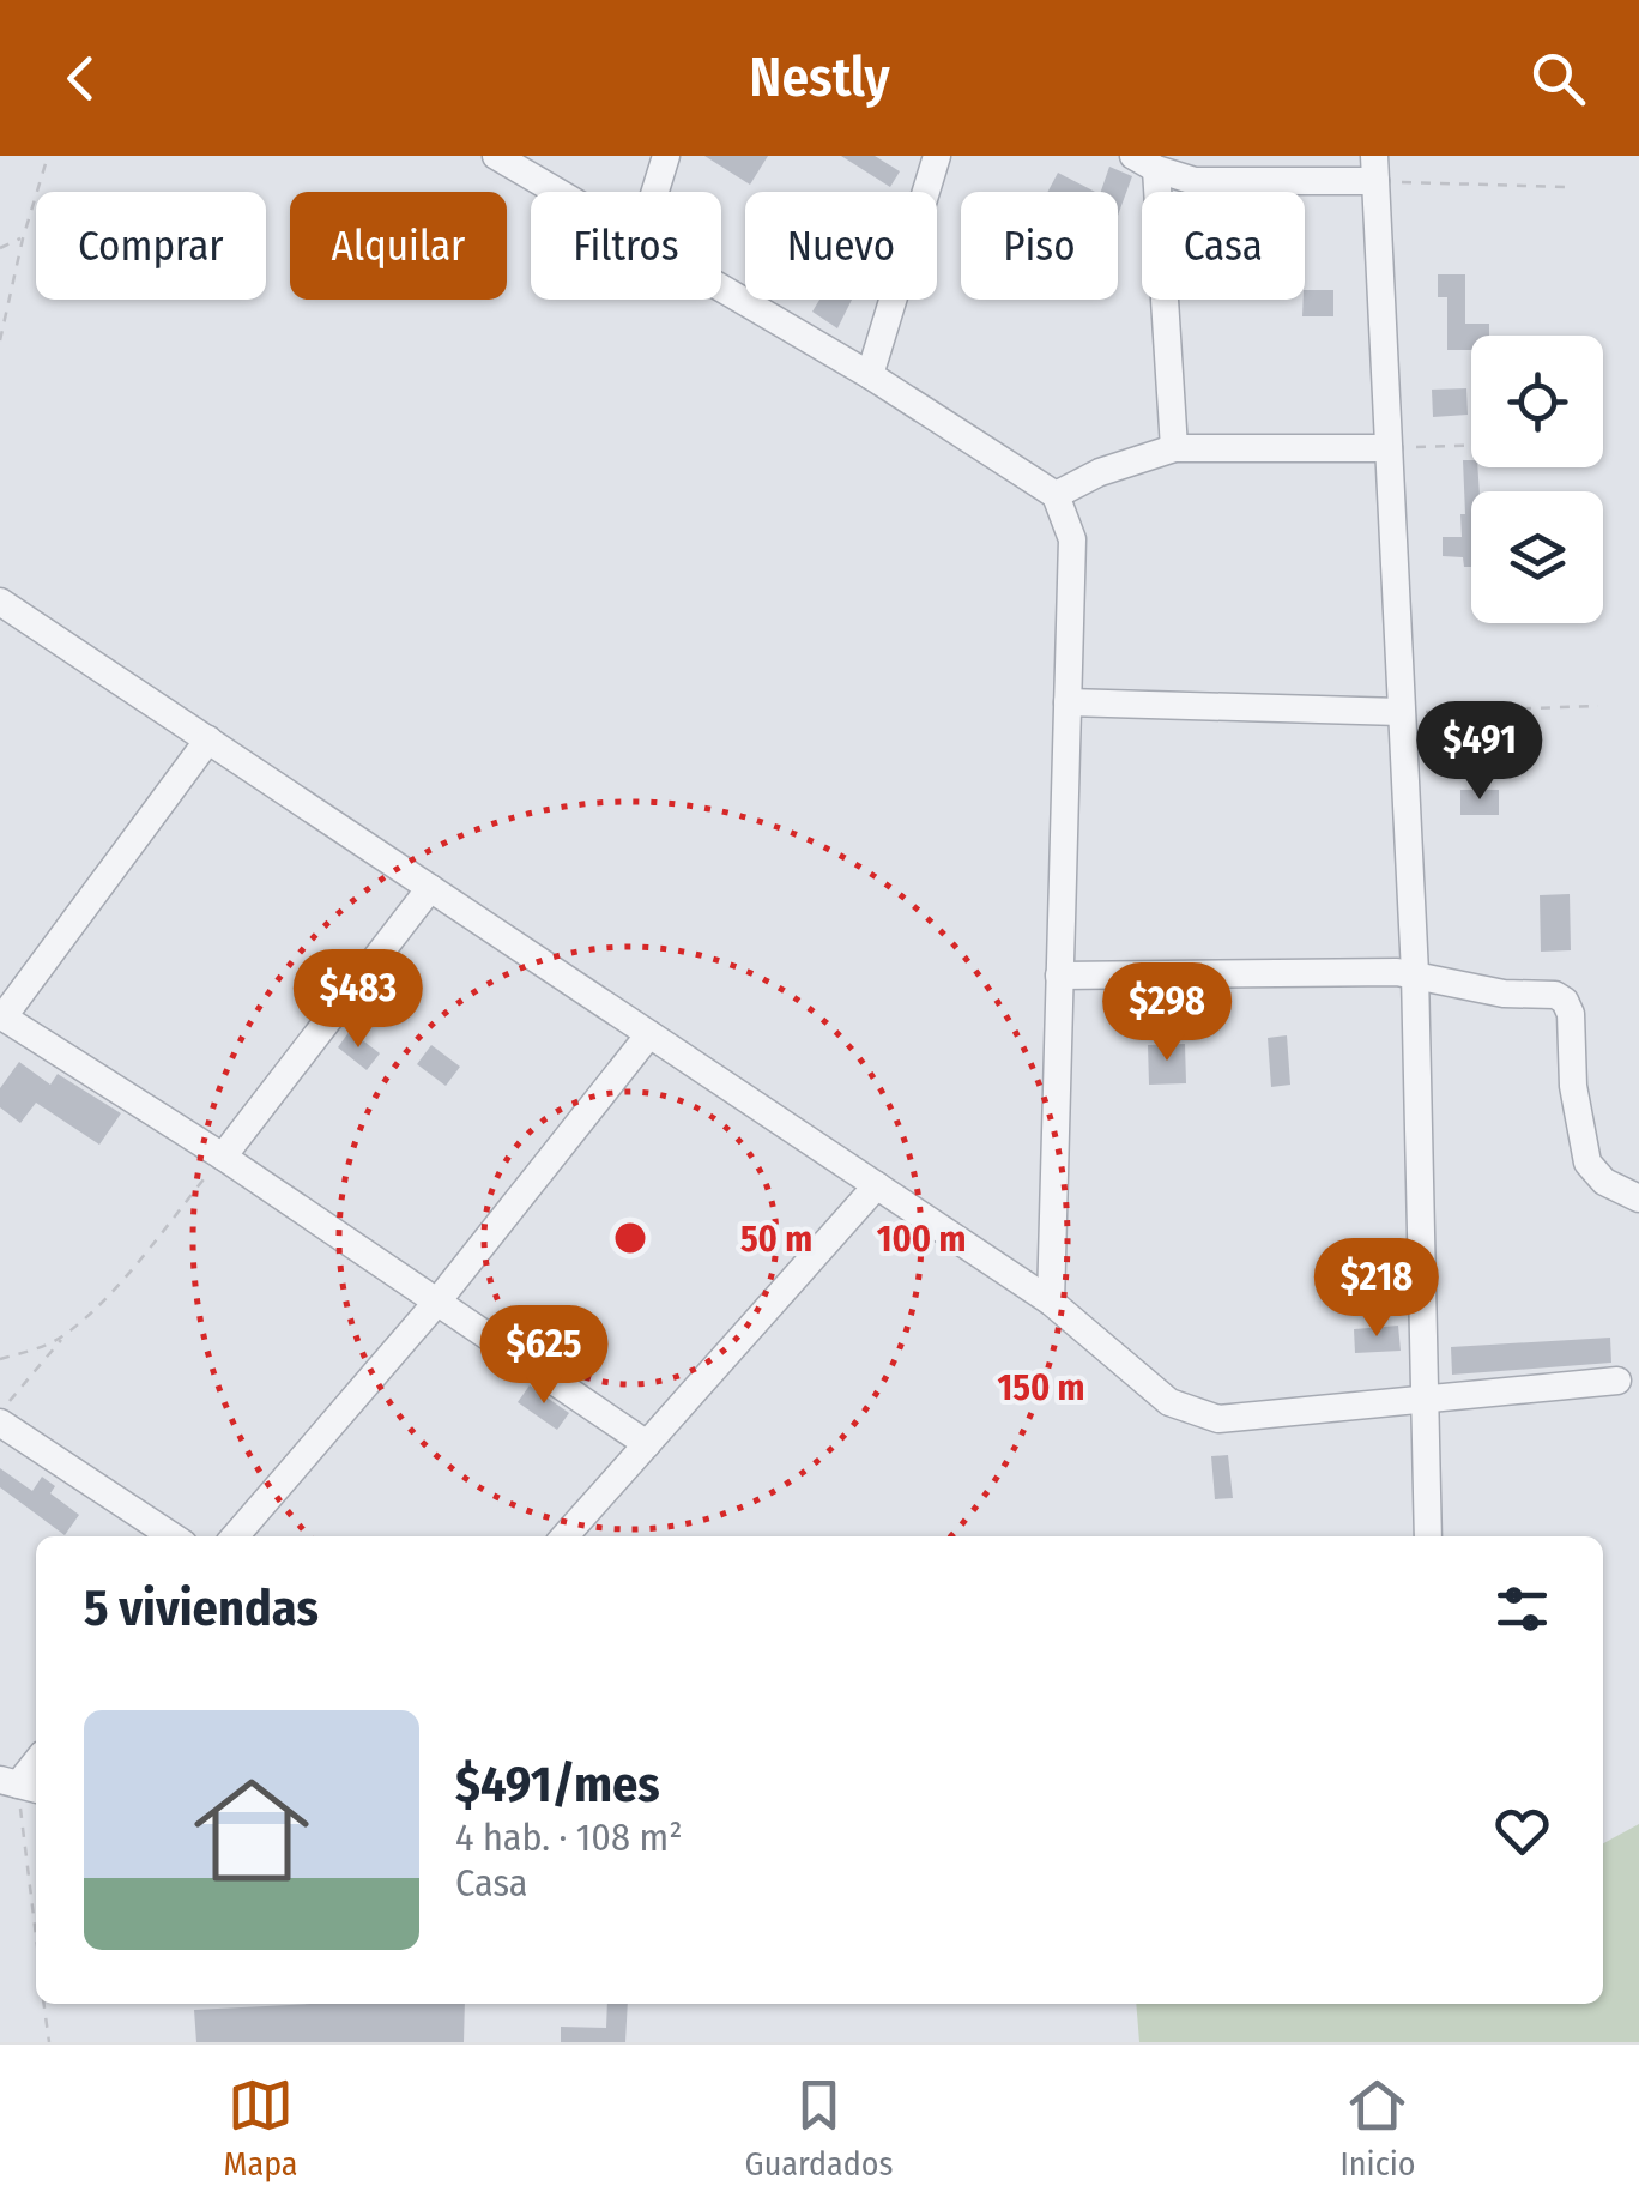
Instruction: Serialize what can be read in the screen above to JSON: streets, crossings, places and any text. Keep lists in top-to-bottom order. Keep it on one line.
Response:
{"page":{"header":"Nestly","chip":["Comprar","Alquilar","Filtros","Nuevo","Piso","Casa"],"price":["$491","$483","$298","$218","$625"],"heading":"5 viviendas","list":[{"name":"$491/mes","note":"4 hab. · 108 m² · Casa"}],"tabs":["Mapa","Guardados","Inicio"]},"rings":["50 m","100 m","150 m"]}
